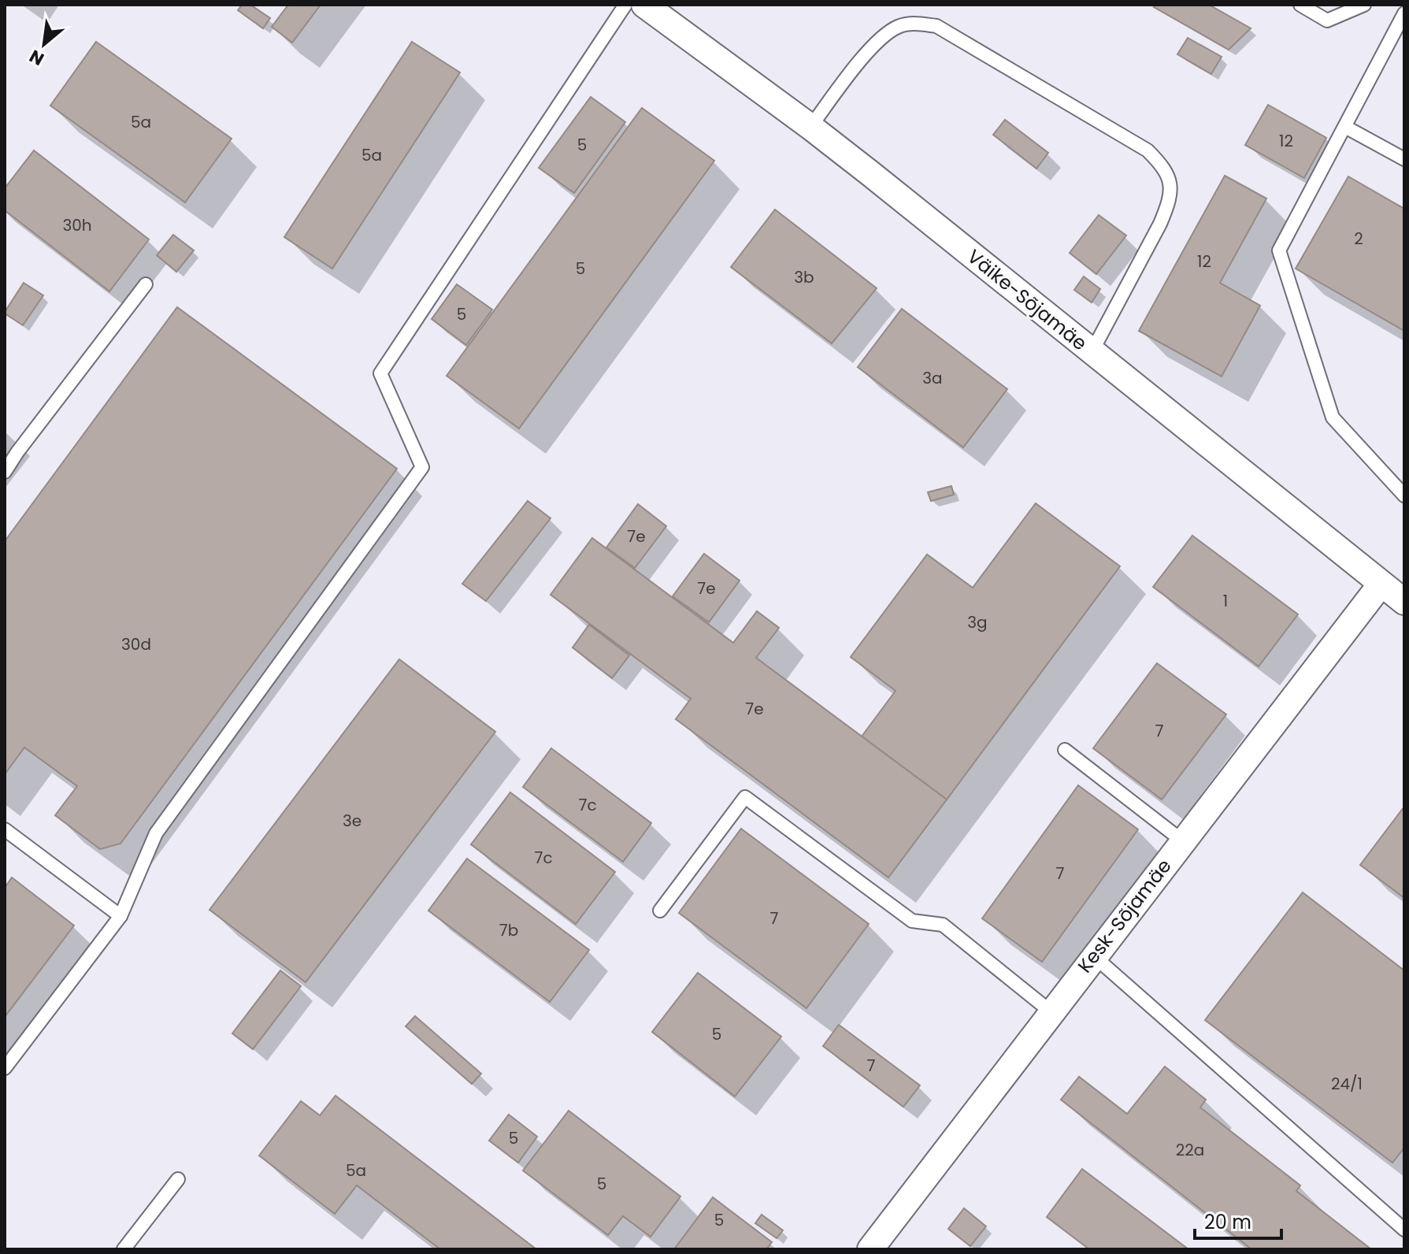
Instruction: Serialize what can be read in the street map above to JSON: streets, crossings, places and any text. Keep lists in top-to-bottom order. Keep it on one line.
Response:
{"streets":{"street":["Väike-Sõjamäe","Kesk-Sõjamäe"]},"crossings":[["Väike-Sõjamäe","Kesk-Sõjamäe"]],"house_numbers":["5a","12","5","5a","30h","2","12","5","3b","5","3a","7e","7e","1","3g","30d","7e","7","7c","3e","7c","7","7","7b","5","7","24/1","5","22a","5a","5","5"],"scale_bar":"20 m","north":"bottom left"}
